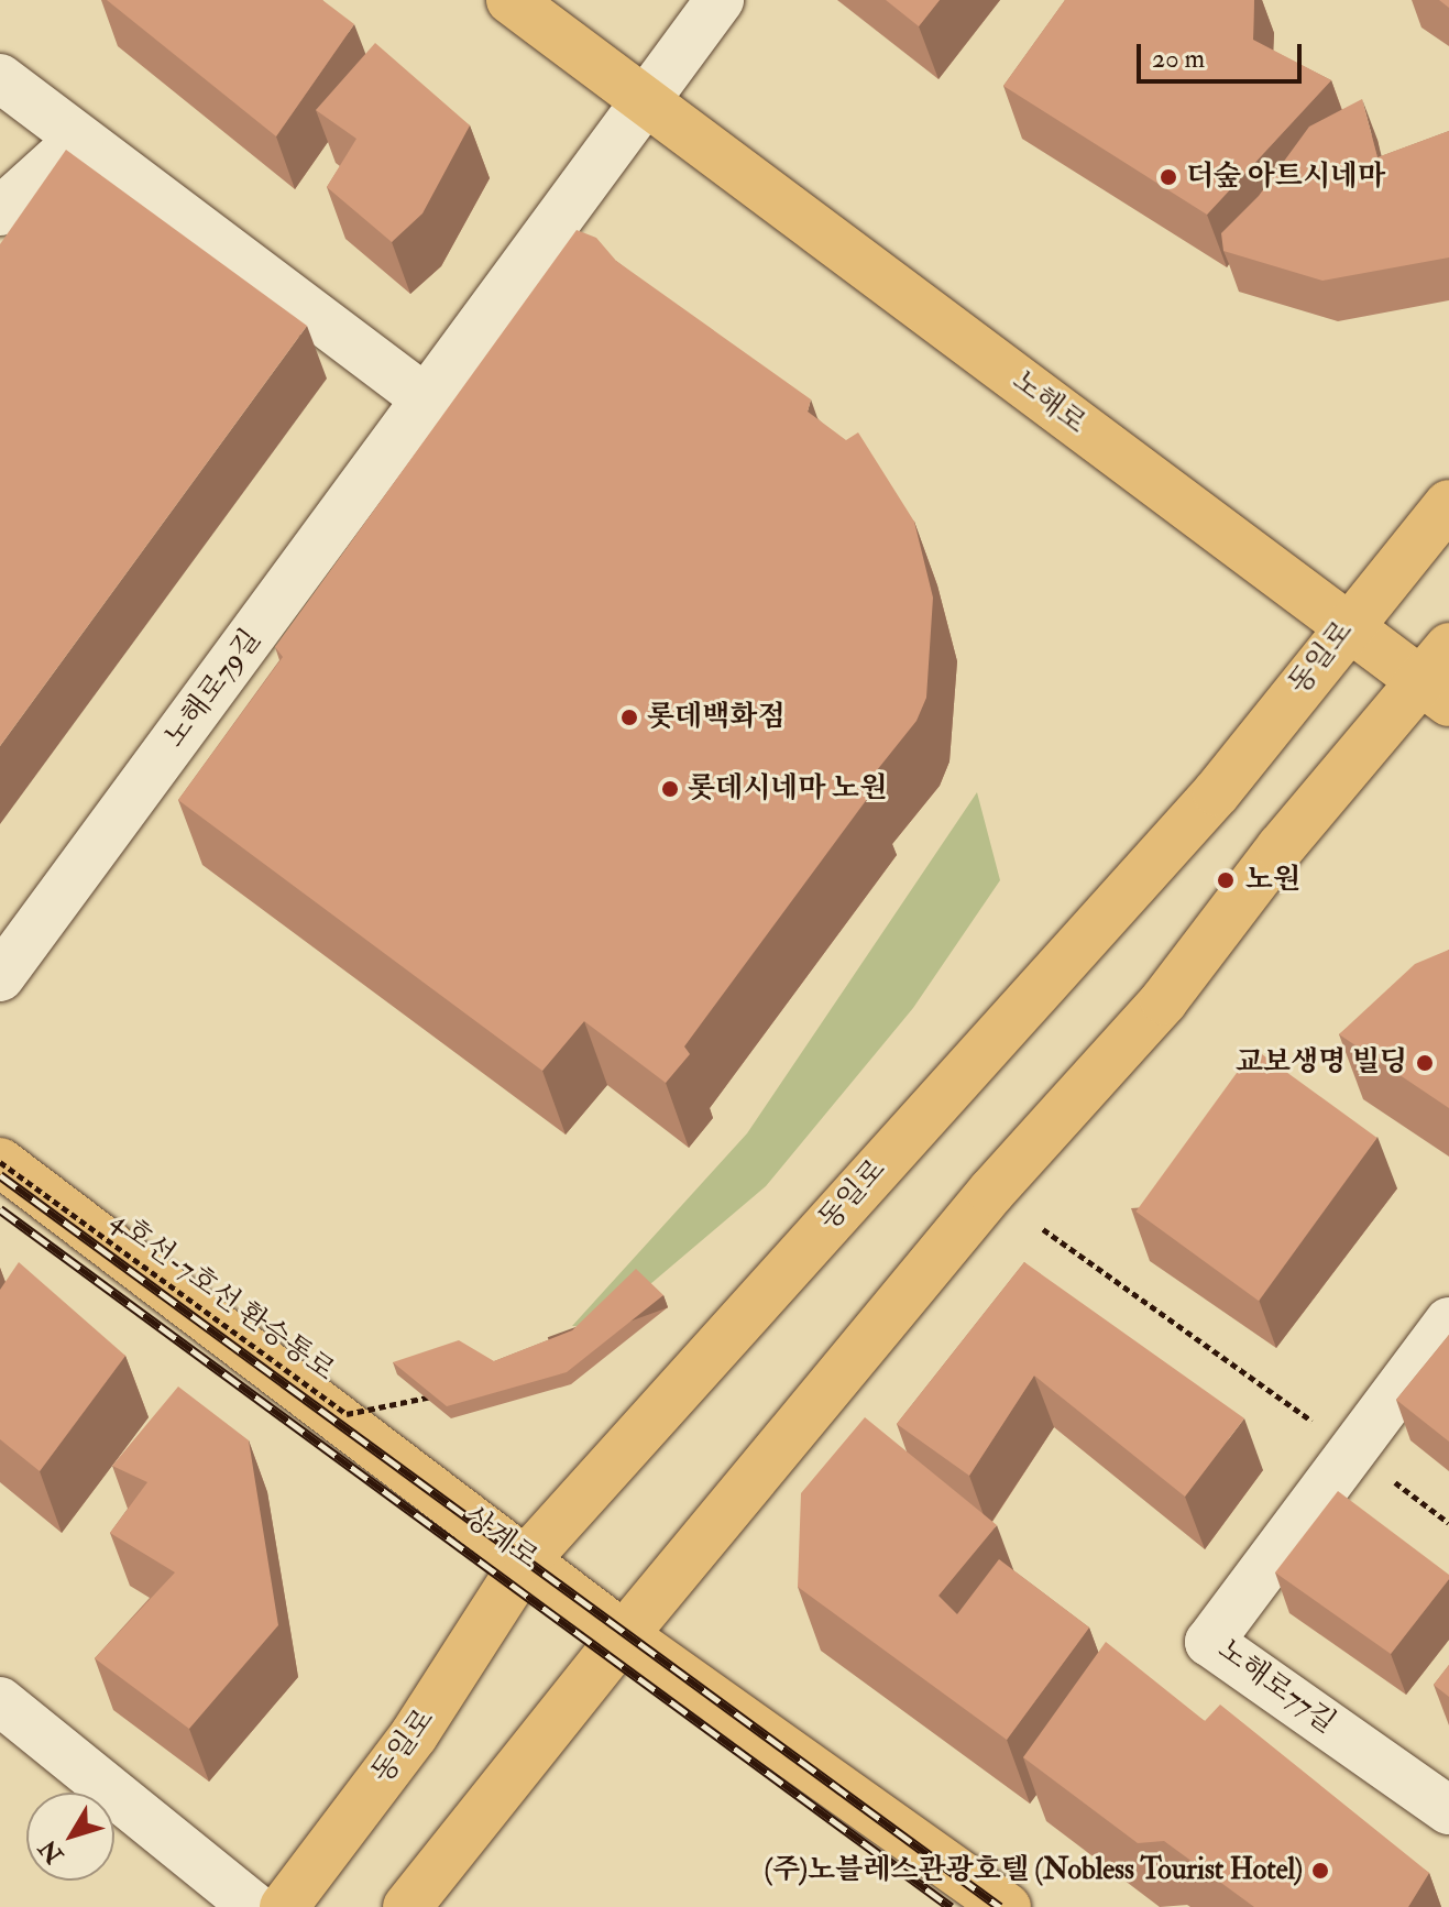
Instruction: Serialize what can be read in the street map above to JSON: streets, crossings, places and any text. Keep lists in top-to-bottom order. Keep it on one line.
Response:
{"streets":{"main road":["노해로","동일로","상계로"],"street":["노해로79길","노해로77길"],"path":["4호선-7호선 환승통로"]},"crossings":[["노해로","동일로"],["노해로","노해로79길"],["동일로","상계로"],["4호선-7호선 환승통로","상계로"]],"places":["더숲 아트시네마","롯데백화점","롯데시네마 노원","노원","교보생명 빌딩","(주)노블레스관광호텔 (Nobless Tourist Hotel)"],"scale_bar":"20 m","north":"bottom left"}
